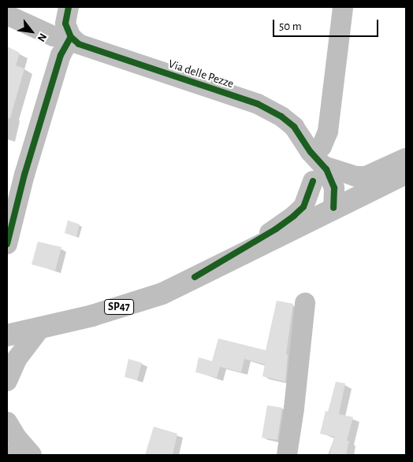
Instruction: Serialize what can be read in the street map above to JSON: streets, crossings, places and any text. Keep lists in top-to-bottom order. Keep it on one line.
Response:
{"streets":{"main road":["SP47"],"street":["Via delle Pezze"]},"crossings":[["Via delle Pezze","SP47"]],"scale_bar":"50 m","north":"bottom right"}
